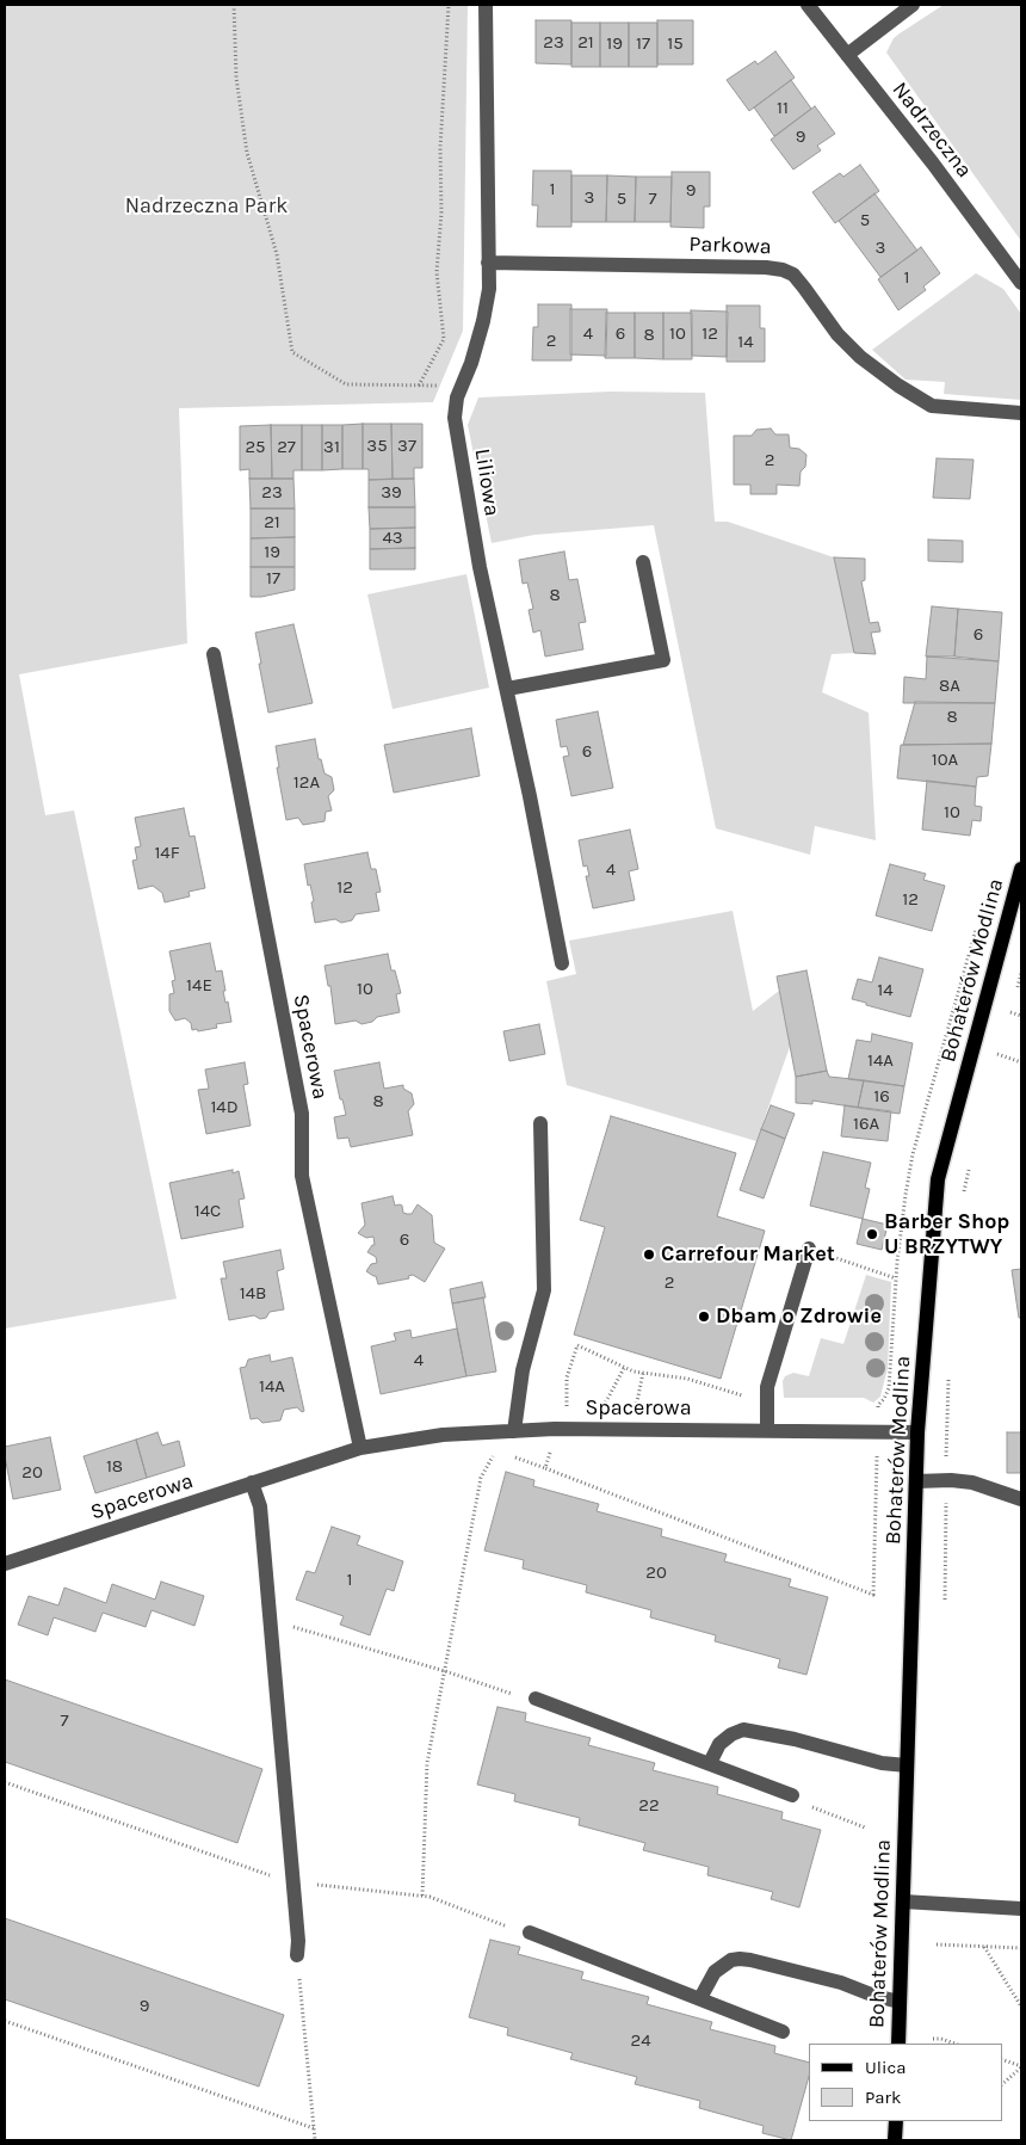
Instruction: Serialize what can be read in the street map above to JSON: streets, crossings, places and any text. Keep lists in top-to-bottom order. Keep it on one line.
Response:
{"streets":{"main road":["Bohaterów Modlina"],"street":["Nadrzeczna","Parkowa","Liliowa","Spacerowa"]},"crossings":[["Parkowa","Liliowa"],["Bohaterów Modlina","Spacerowa"]],"parks":["Nadrzeczna Park"],"places":["Barber Shop U BRZYTWY","Carrefour Market","Dbam o Zdrowie"],"house_numbers":["23","21","19","17","15","11","9","1","9","3","5","7","5","3","1","4","6","10","12","8","2","14","35","37","25","27","31","2","23","39","21","43","19","17","8","6","8A","8","6","10A","12A","10","14F","4","12","12","14E","10","14","14A","16","8","14D","16A","14C","6","2","14B","4","14A","18","20","20","1","7","22","9","24"],"legend":["Ulica","Park"]}
